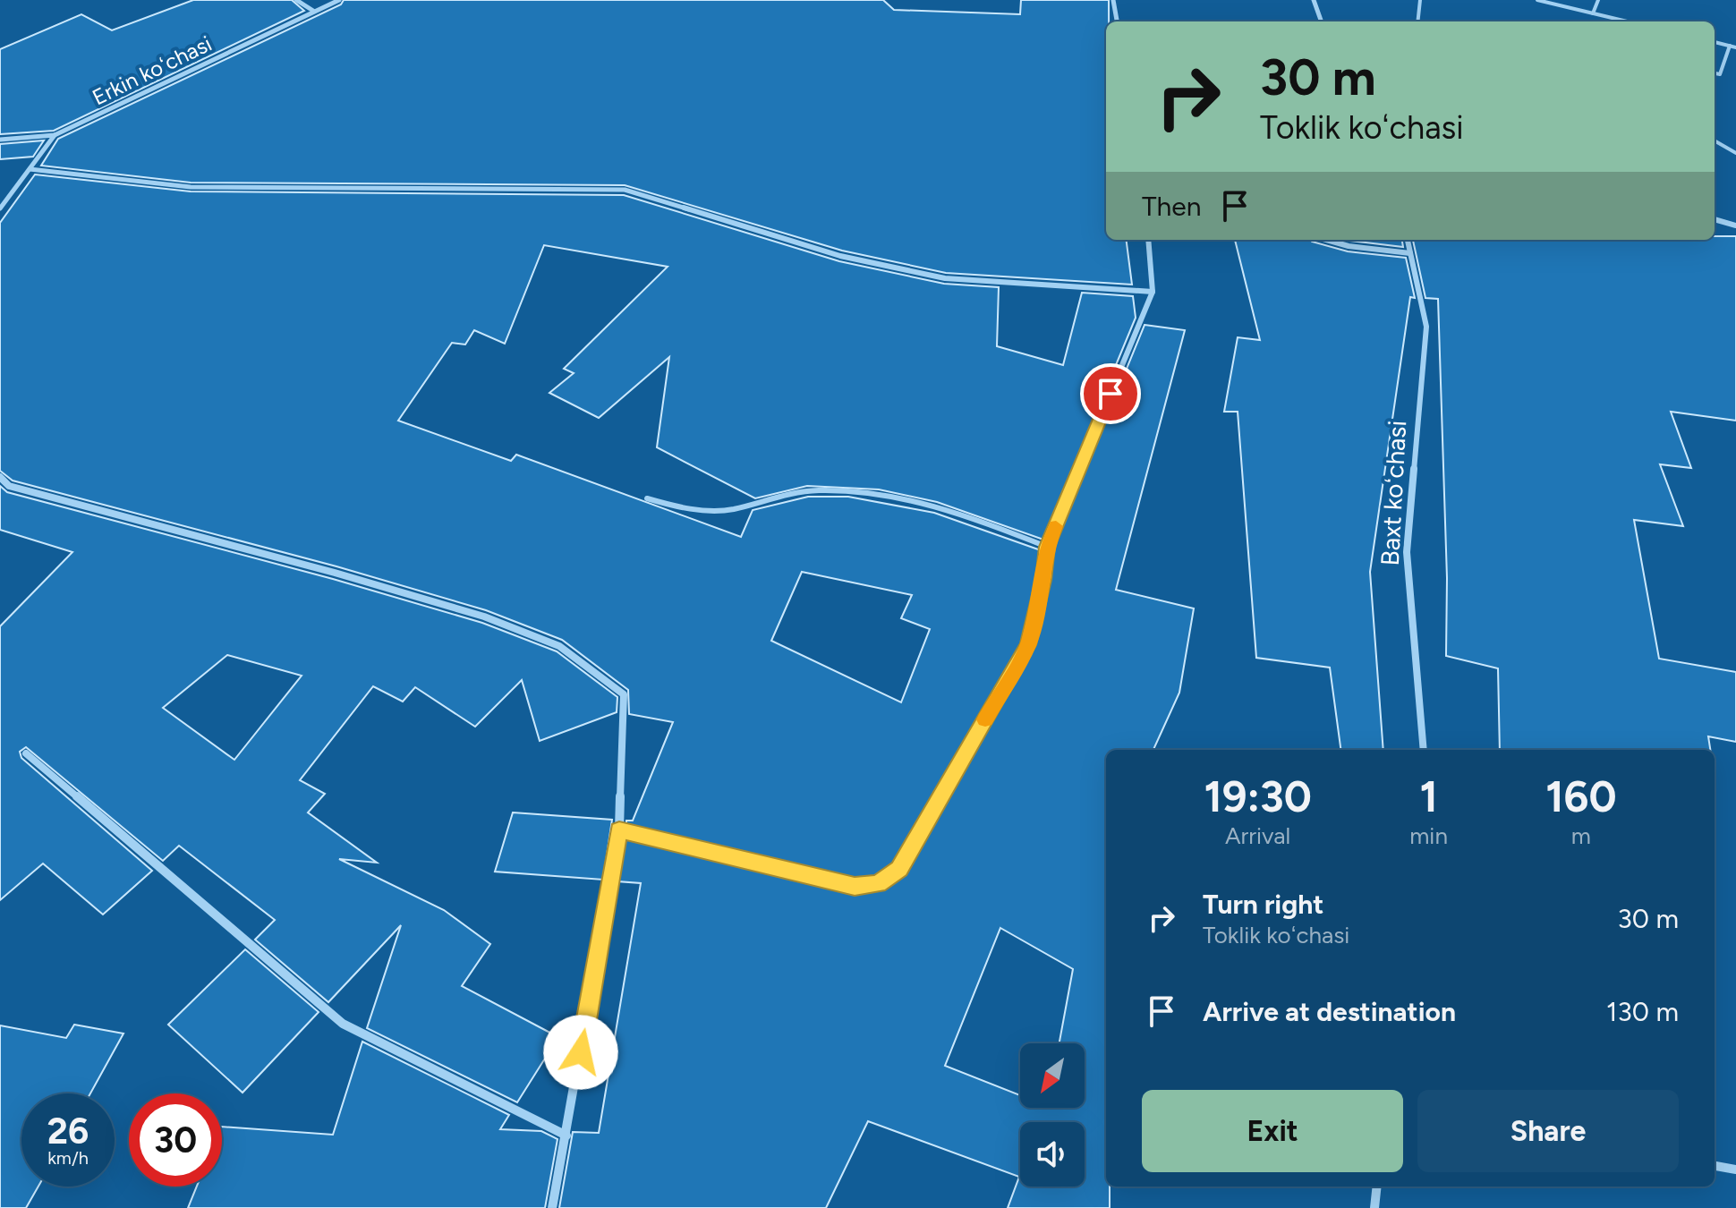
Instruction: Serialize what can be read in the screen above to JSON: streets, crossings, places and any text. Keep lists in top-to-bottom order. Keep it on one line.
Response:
{"streets":{"street":["Erkin koʻchasi","Baxt koʻchasi"]},"north":"bottom left","page":{"turn":["30 m","Toklik koʻchasi"],"then":"Then","eta":["19:30","Arrival","1","min","160","m"],"list":[{"name":"Turn right","note":"Toklik koʻchasi","value":"30 m"},{"name":"Arrive at destination","value":"130 m"}],"buttons":["Exit","Share"],"speed":"26 km/h","limit":"30"}}
